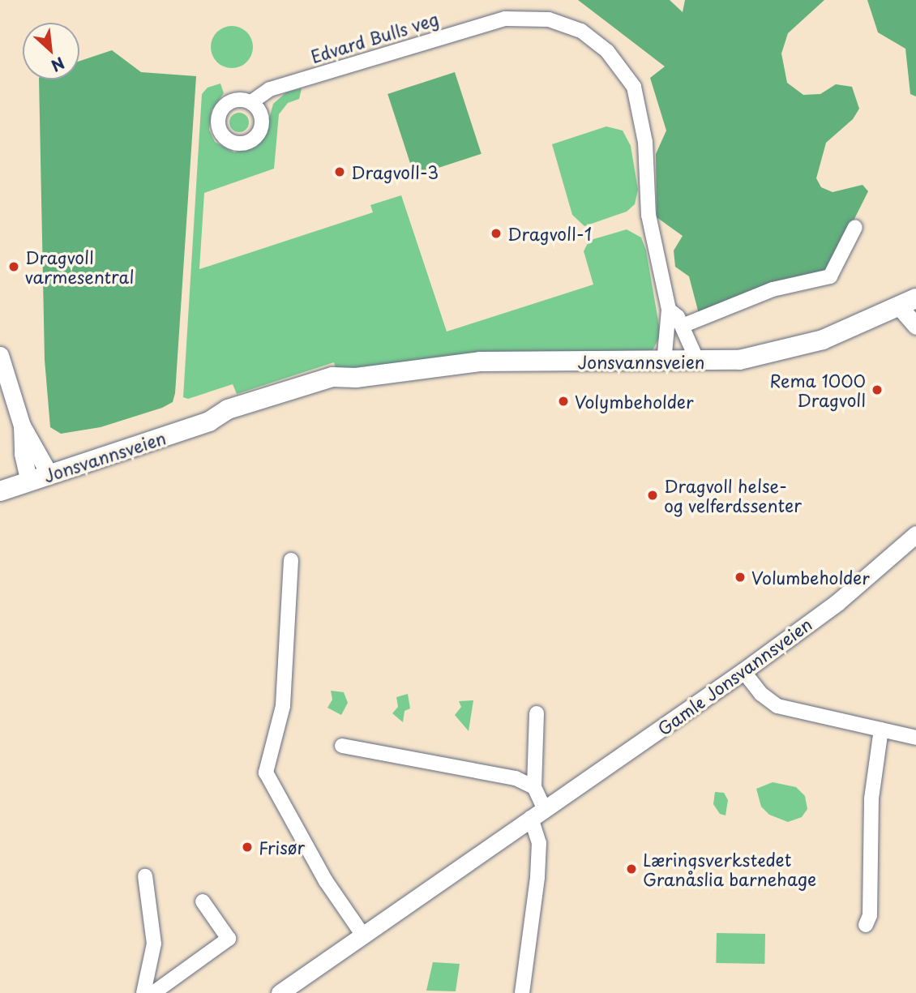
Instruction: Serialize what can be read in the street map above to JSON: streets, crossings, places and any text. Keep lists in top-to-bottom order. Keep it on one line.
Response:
{"streets":{"main road":["Jonsvannsveien"],"street":["Edvard Bulls veg","Gamle Jonsvannsveien"]},"crossings":[["Edvard Bulls veg","Jonsvannsveien"]],"places":["Dragvoll-3","Dragvoll-1","Dragvoll varmesentral","Rema 1000 Dragvoll","Volymbeholder","Dragvoll helse- og velferdssenter","Volumbeholder","Frisør","Læringsverkstedet Granåslia barnehage"],"north":"bottom right"}
